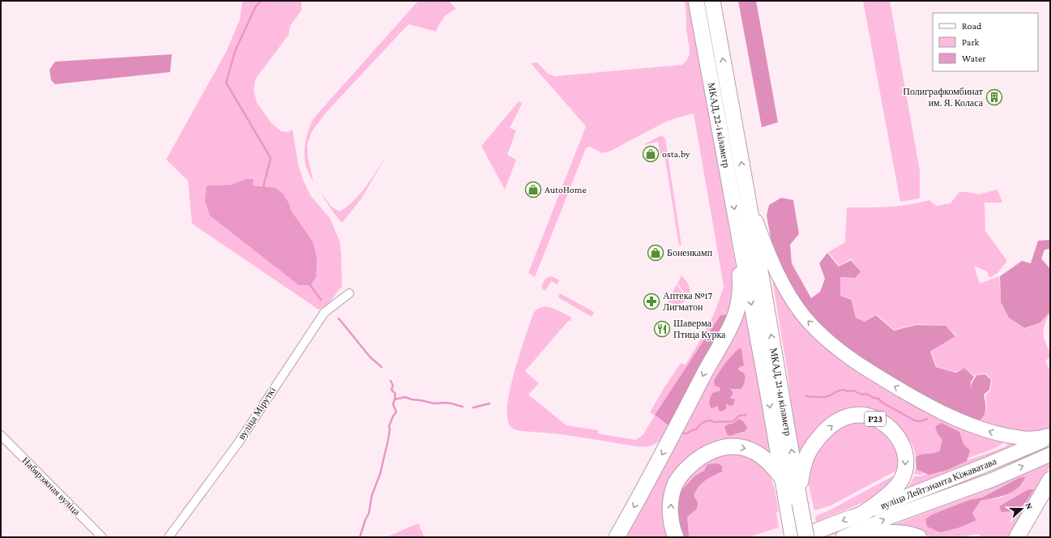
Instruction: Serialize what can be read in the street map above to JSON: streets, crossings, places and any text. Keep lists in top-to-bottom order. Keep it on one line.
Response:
{"streets":{"highway":["МКАД, 22-і кіламетр","МКАД, 21-ы кіламетр","Р23","вуліца Лейтэнанта Кіжаватава"],"street":["вуліца Міруткі","Набярэжная вуліца"]},"crossings":[["МКАД, 22-і кіламетр","МКАД, 21-ы кіламетр"],["МКАД, 22-і кіламетр","Р23"],["МКАД, 21-ы кіламетр","Р23"],["Р23","вуліца Лейтэнанта Кіжаватава"]],"places":{"building":["Полиграфкомбинат им. Я. Коласа"],"shop":["osta.by","AutoHome","Боненкамп"],"pharmacy":["Аптека №17 Лигматон"],"restaurant":["Шаверма Птица Курка"]},"legend":["Road","Park","Water"],"north":"right"}
